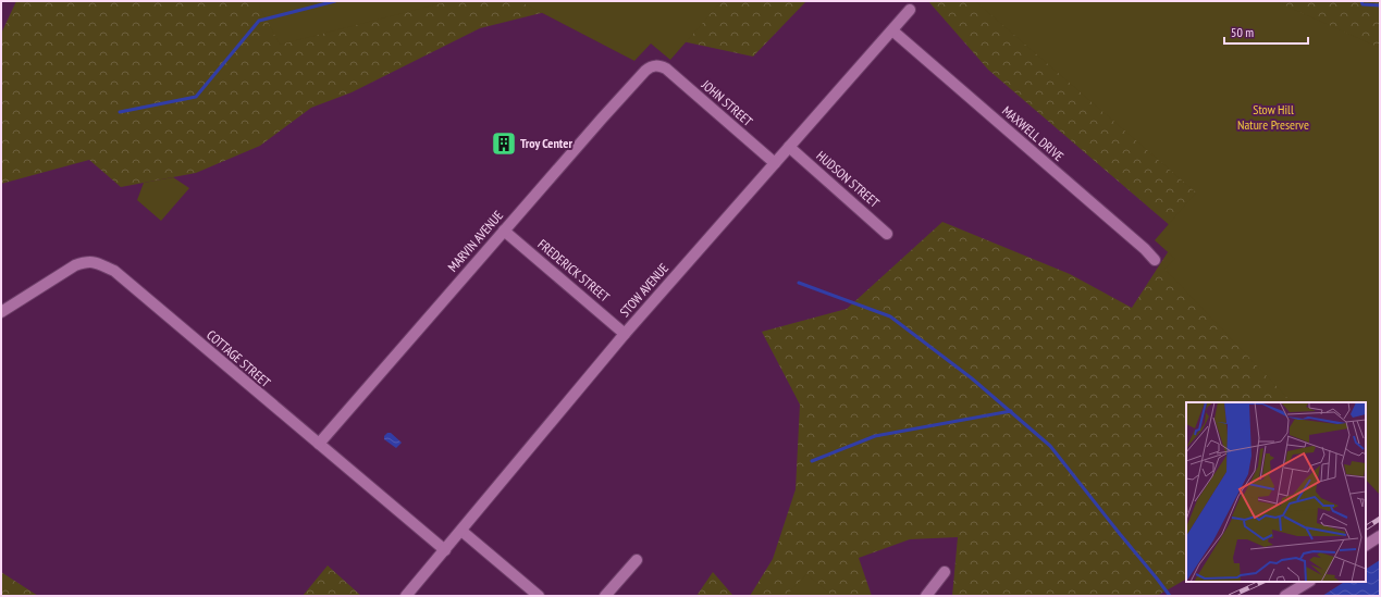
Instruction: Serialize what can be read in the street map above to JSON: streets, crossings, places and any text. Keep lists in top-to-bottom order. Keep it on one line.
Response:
{"streets":{"street":["JOHN STREET","MAXWELL DRIVE","HUDSON STREET","MARVIN AVENUE","FREDERICK STREET","STOW AVENUE","COTTAGE STREET"]},"crossings":[["JOHN STREET","MARVIN AVENUE"],["JOHN STREET","STOW AVENUE"],["MAXWELL DRIVE","STOW AVENUE"],["HUDSON STREET","STOW AVENUE"],["MARVIN AVENUE","FREDERICK STREET"],["MARVIN AVENUE","COTTAGE STREET"],["FREDERICK STREET","STOW AVENUE"],["STOW AVENUE","COTTAGE STREET"]],"parks":["Stow Hill Nature Preserve"],"places":{"building":["Troy Center"]},"scale_bar":"50 m"}
